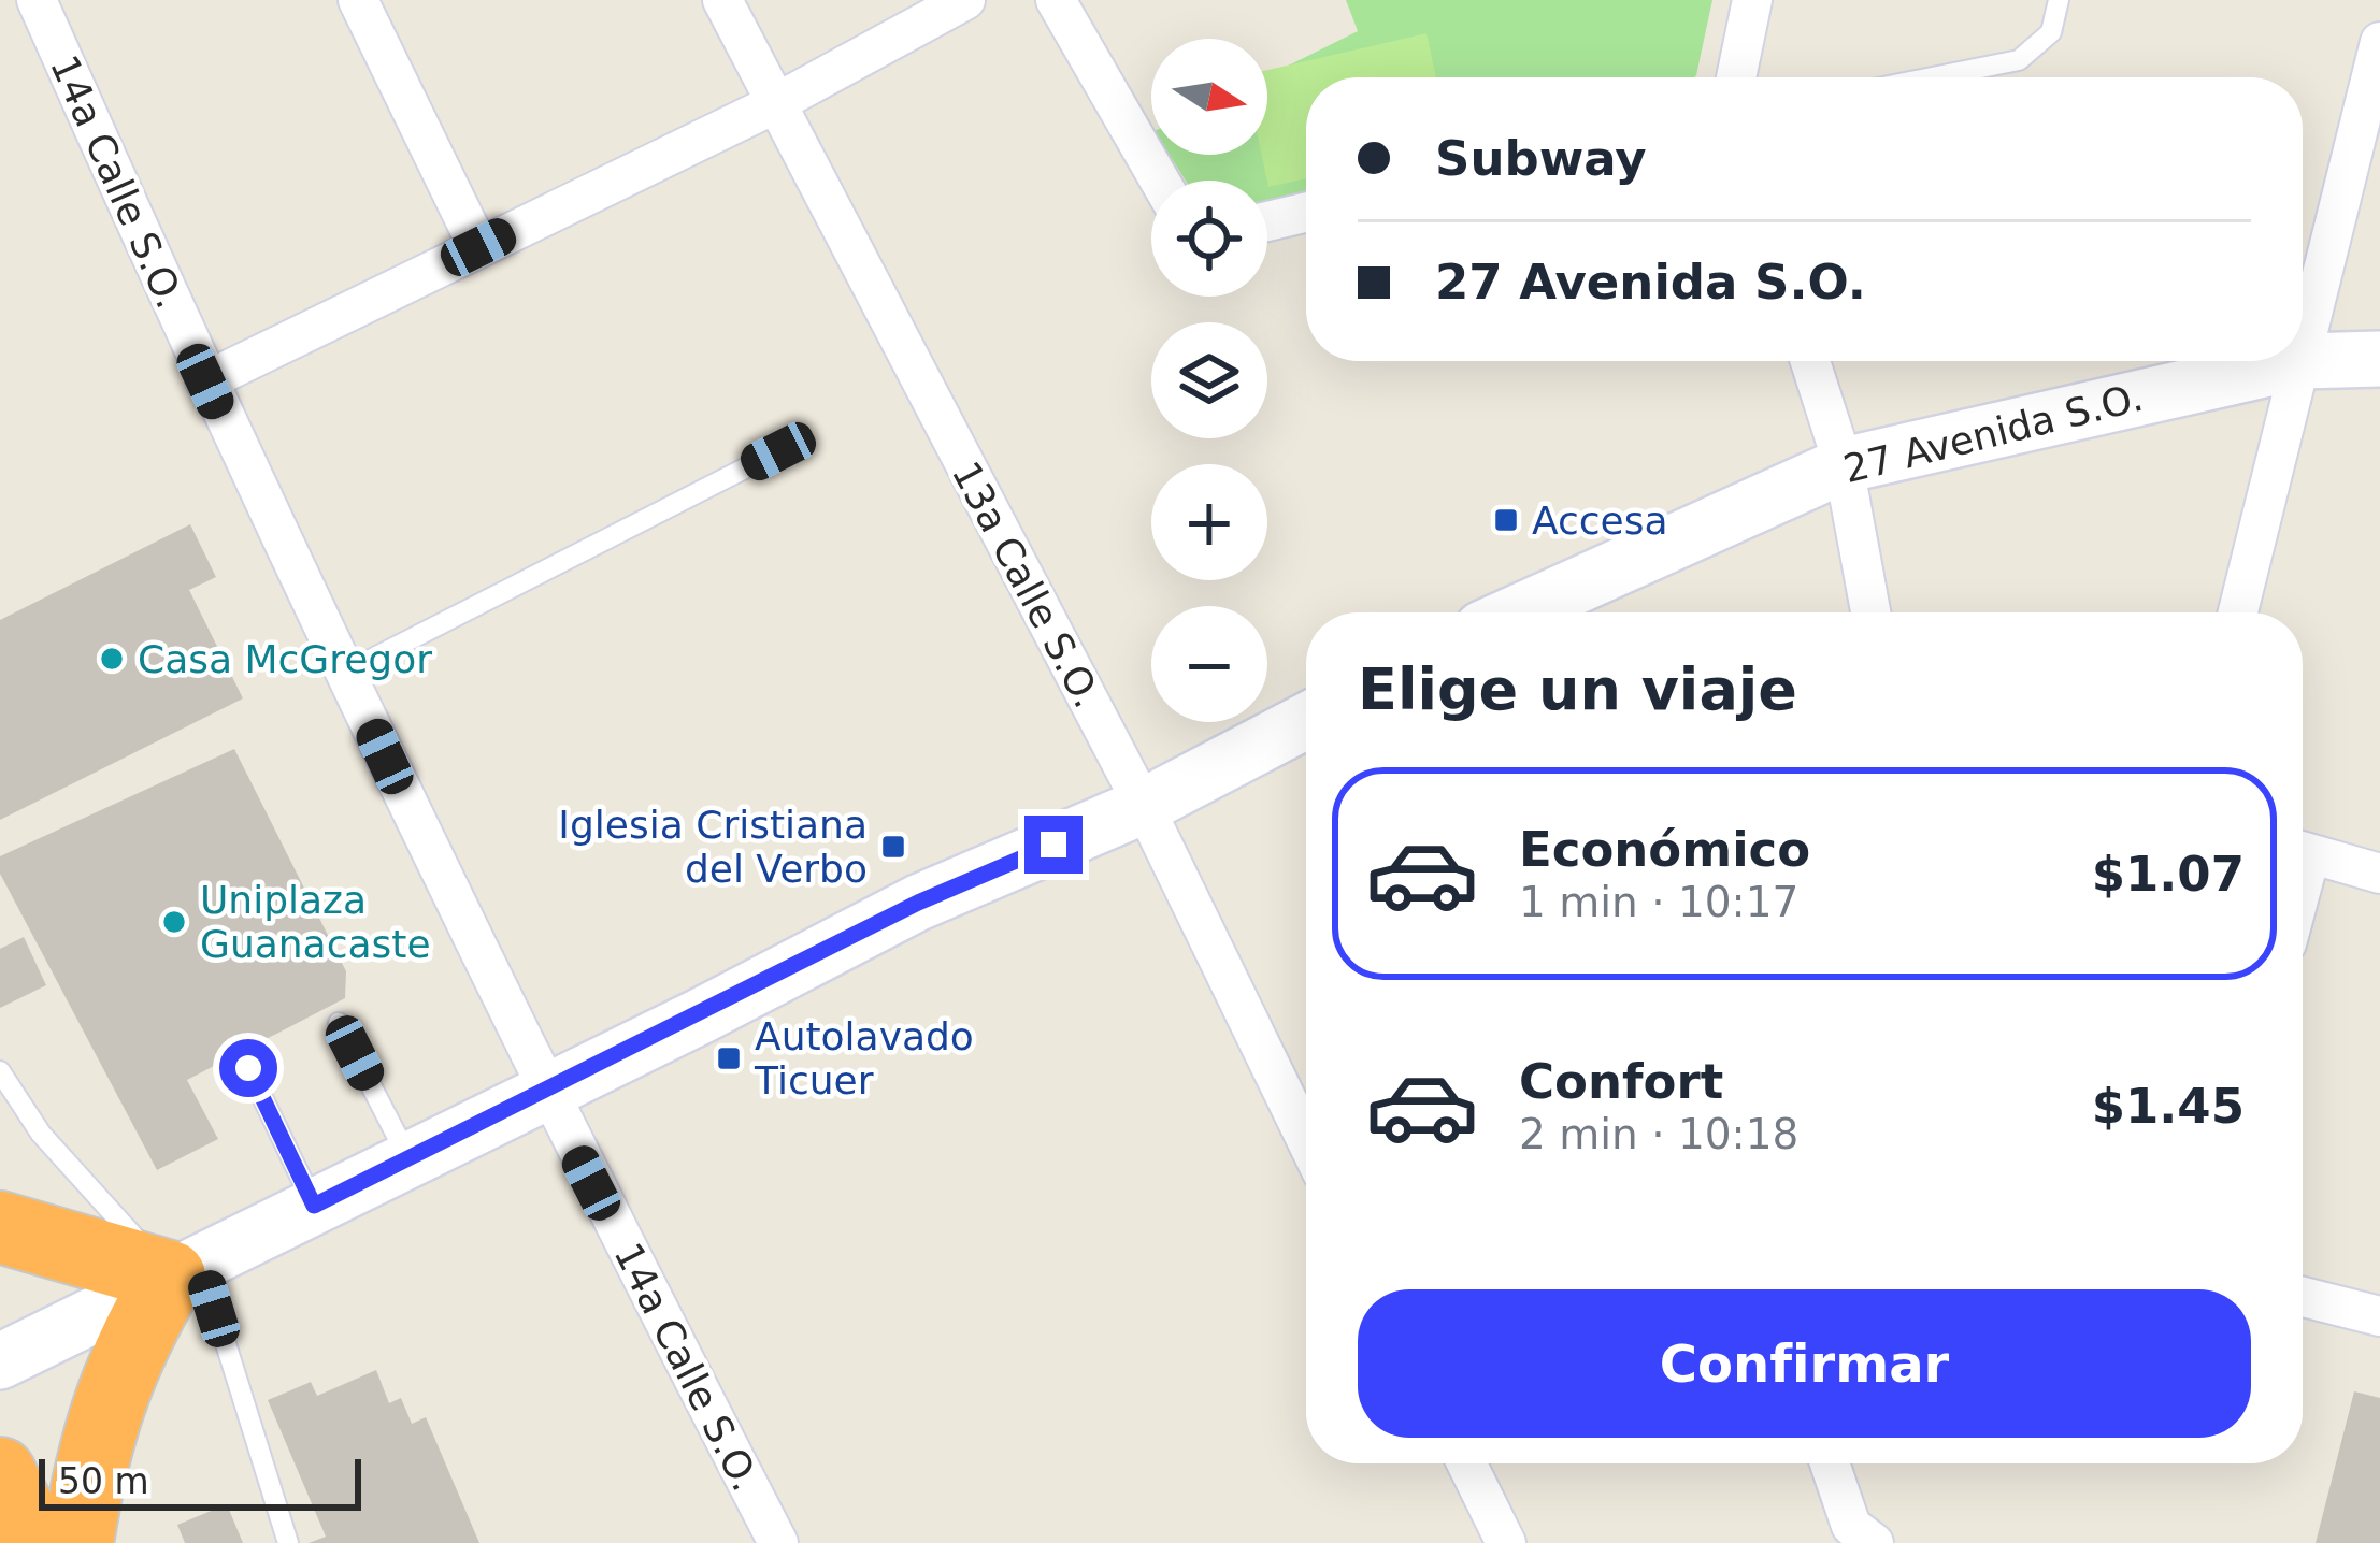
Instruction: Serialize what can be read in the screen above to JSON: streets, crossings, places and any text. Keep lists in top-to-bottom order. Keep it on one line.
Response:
{"streets":{"main road":["27 Avenida S.O."],"street":["14a Calle S.O.","13a Calle S.O."]},"places":{"transit":["Accesa","Iglesia Cristiana del Verbo","Autolavado Ticuer"],"other":["Casa McGregor","Uniplaza Guanacaste"]},"scale_bar":"50 m","north":"right","page":{"map_buttons":["+","−"],"banner":["Subway","27 Avenida S.O."],"heading":"Elige un viaje","list":[{"name":"Económico","note":"1 min · 10:17","value":"$1.07"},{"name":"Confort","note":"2 min · 10:18","value":"$1.45"}],"buttons":"Confirmar","scale":"50 m"}}
